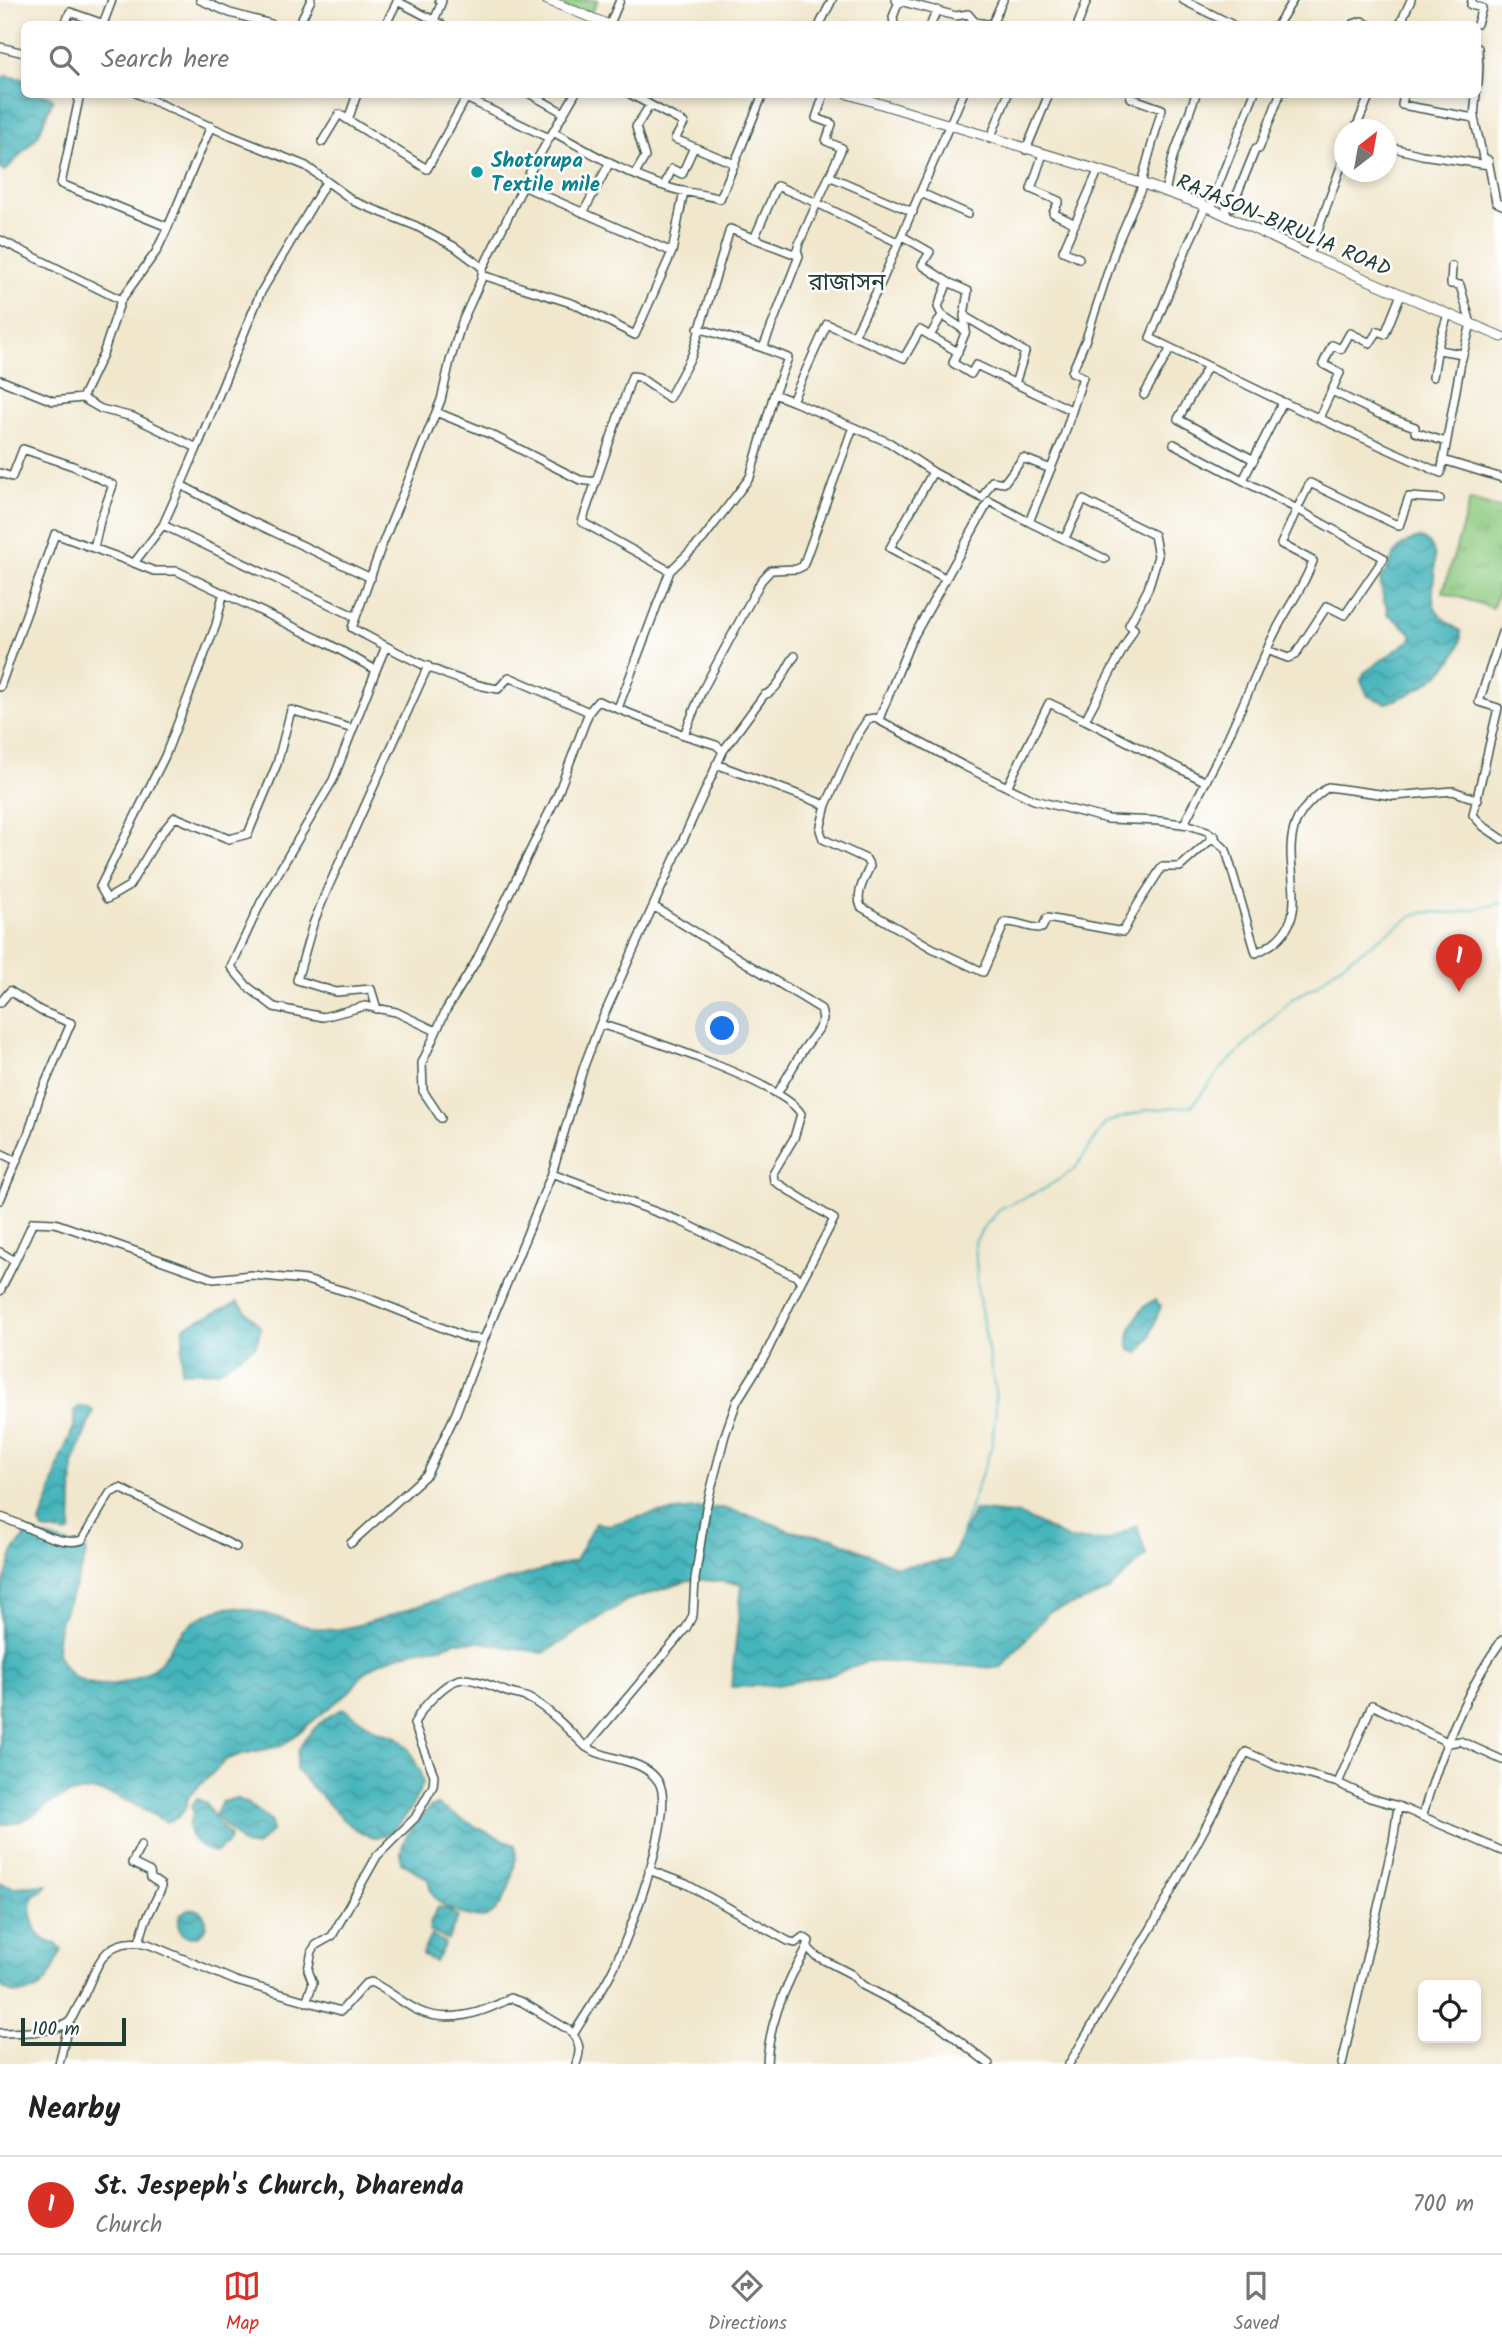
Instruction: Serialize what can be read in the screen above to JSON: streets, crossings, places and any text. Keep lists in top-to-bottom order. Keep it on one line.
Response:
{"streets":{"street":["RAJASON-BIRULIA ROAD"]},"districts":["রাজাসন"],"places":["Shotorupa Textile mile"],"scale_bar":"100 m","north":"top right","page":{"search":"Search here","pins":"1","scale":"100 m","heading":"Nearby","list":[{"mark":"1","name":"St. Jespeph's Church, Dharenda","note":"Church","value":"700 m"}],"nav":["Map","Directions","Saved"]}}
